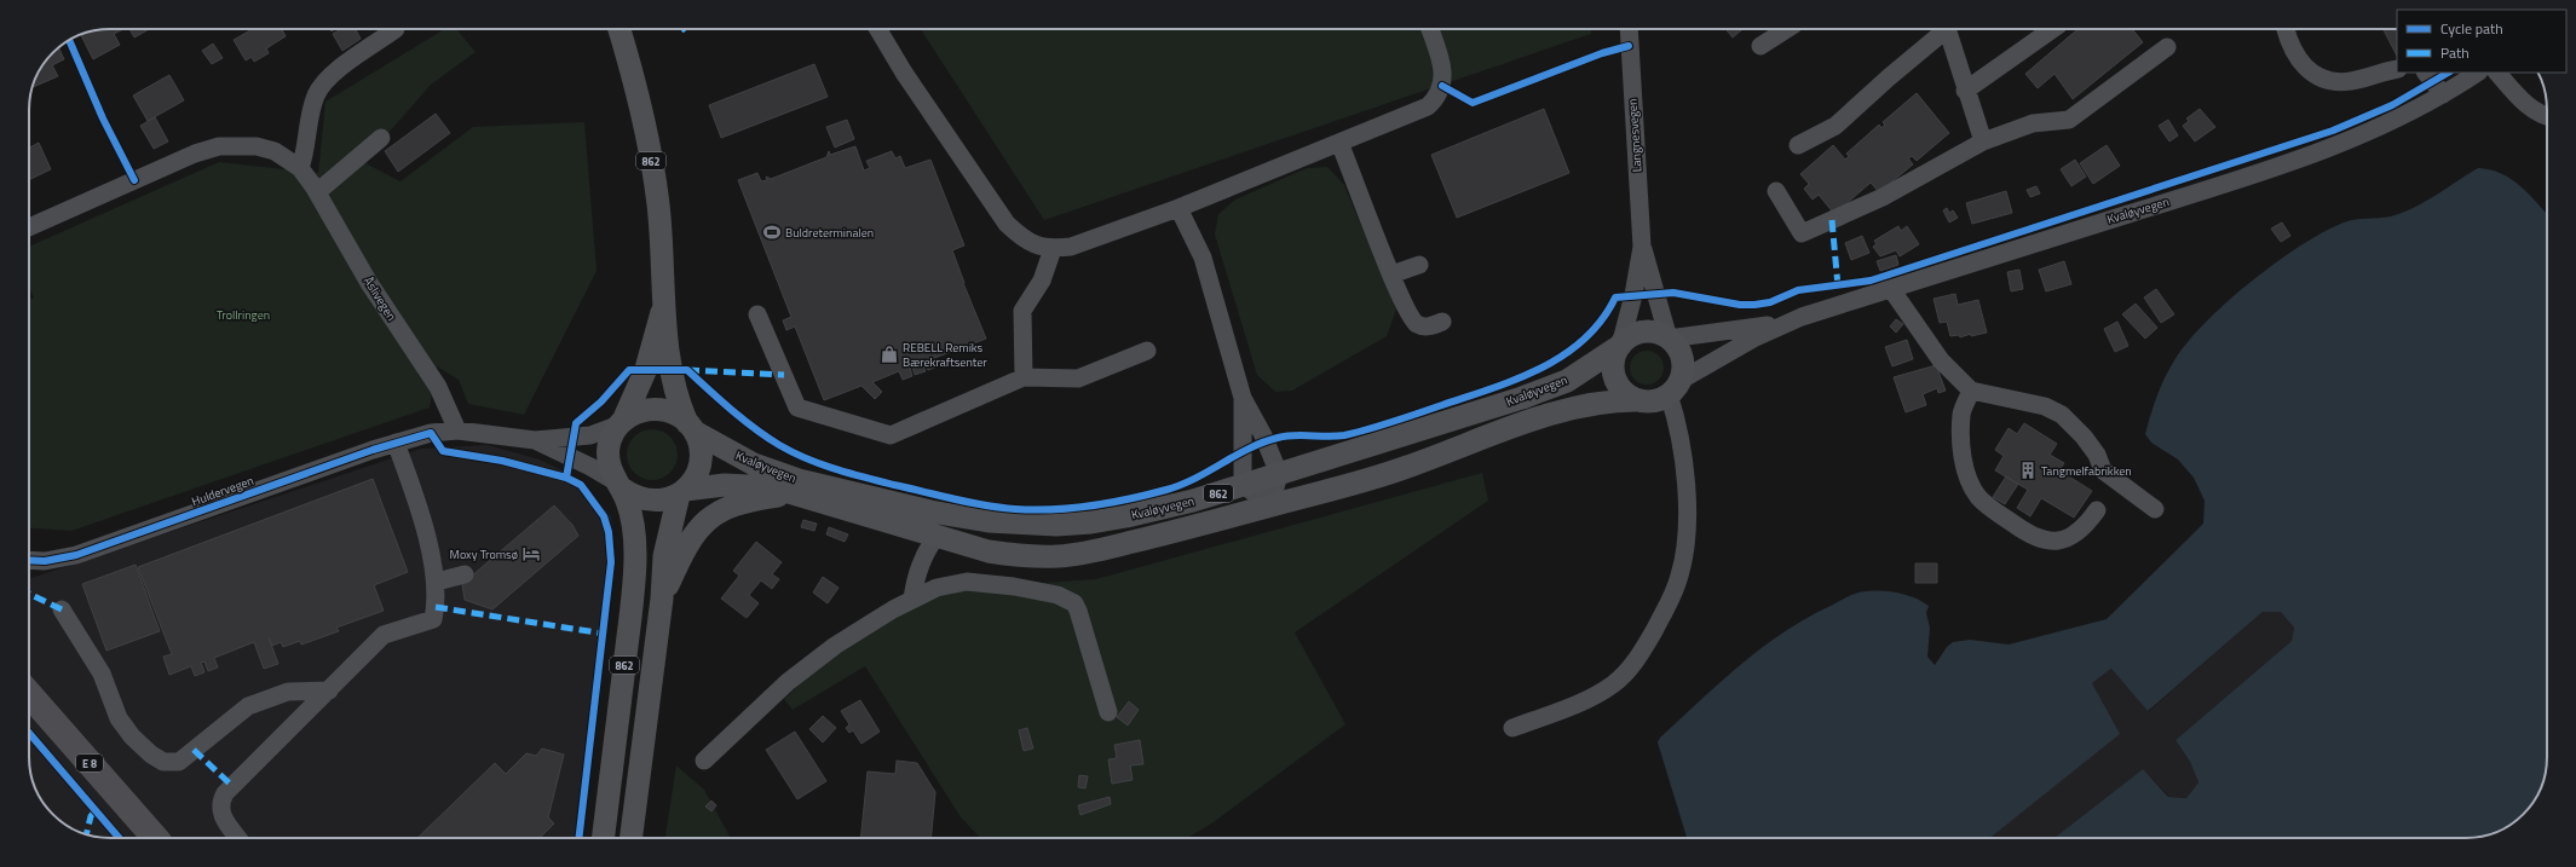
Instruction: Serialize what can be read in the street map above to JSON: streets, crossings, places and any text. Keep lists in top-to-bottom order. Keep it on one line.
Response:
{"streets":{"highway":["E 8"],"main road":["862","Kvaløyvegen"],"street":["Langnesvegen","Åslivegen","Huldervegen"]},"crossings":[["Langnesvegen","862"],["Langnesvegen","Kvaløyvegen"],["862","Kvaløyvegen"],["862","Huldervegen"],["Kvaløyvegen","Huldervegen"],["Åslivegen","Huldervegen"]],"parks":["Trollringen"],"places":{"sports":["Buldreterminalen"],"shop":["REBELL Remiks Bærekraftsenter"],"building":["Tangmelfabrikken"],"hotel":["Moxy Tromsø"]},"legend":["Cycle path","Path"]}
